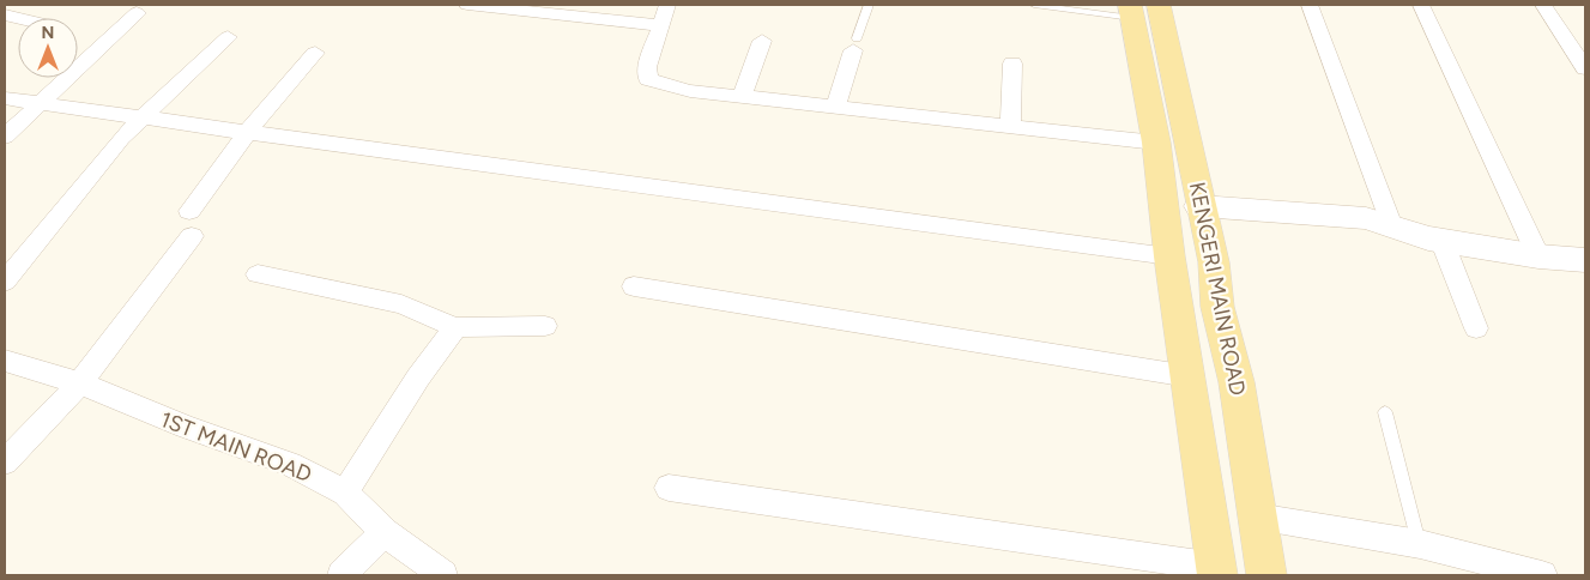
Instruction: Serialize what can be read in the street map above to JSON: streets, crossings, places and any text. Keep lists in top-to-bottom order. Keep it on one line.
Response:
{"streets":{"main road":["KENGERI MAIN ROAD"],"street":["1ST MAIN ROAD"]},"north":"top"}
